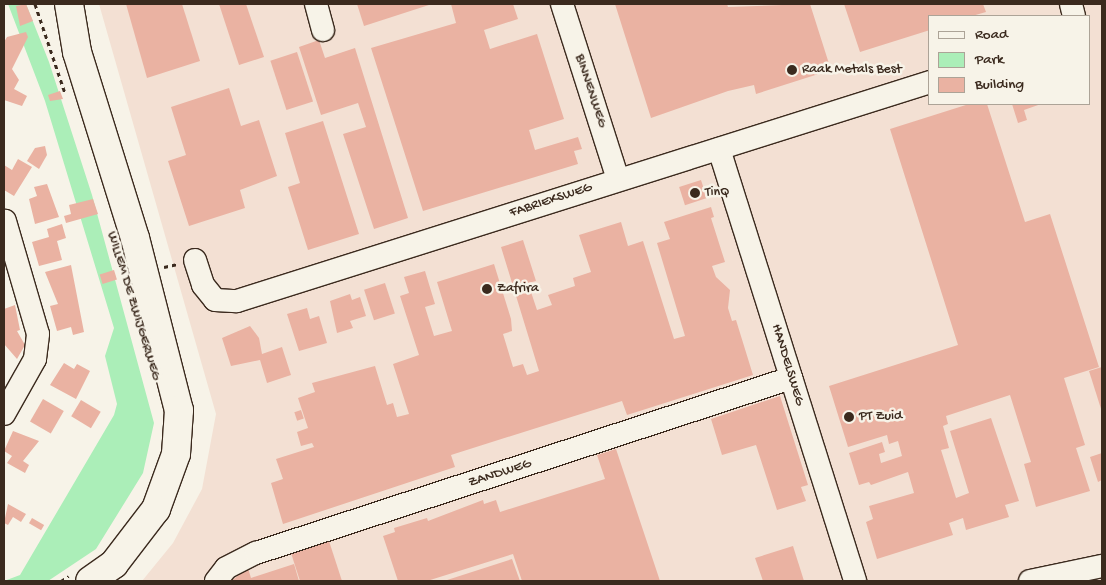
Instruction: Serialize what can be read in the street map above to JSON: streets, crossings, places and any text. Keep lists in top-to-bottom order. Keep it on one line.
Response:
{"streets":{"main road":["WILLEM DE ZWIJGERWEG"],"street":["BINNENWEG","FABRIEKSWEG","HANDELSWEG","ZANDWEG"]},"crossings":[["BINNENWEG","FABRIEKSWEG"],["FABRIEKSWEG","HANDELSWEG"],["HANDELSWEG","ZANDWEG"]],"places":["Raak Metals Best","TinQ","Zafrira","PT Zuid"],"legend":["Road","Park","Building"]}
